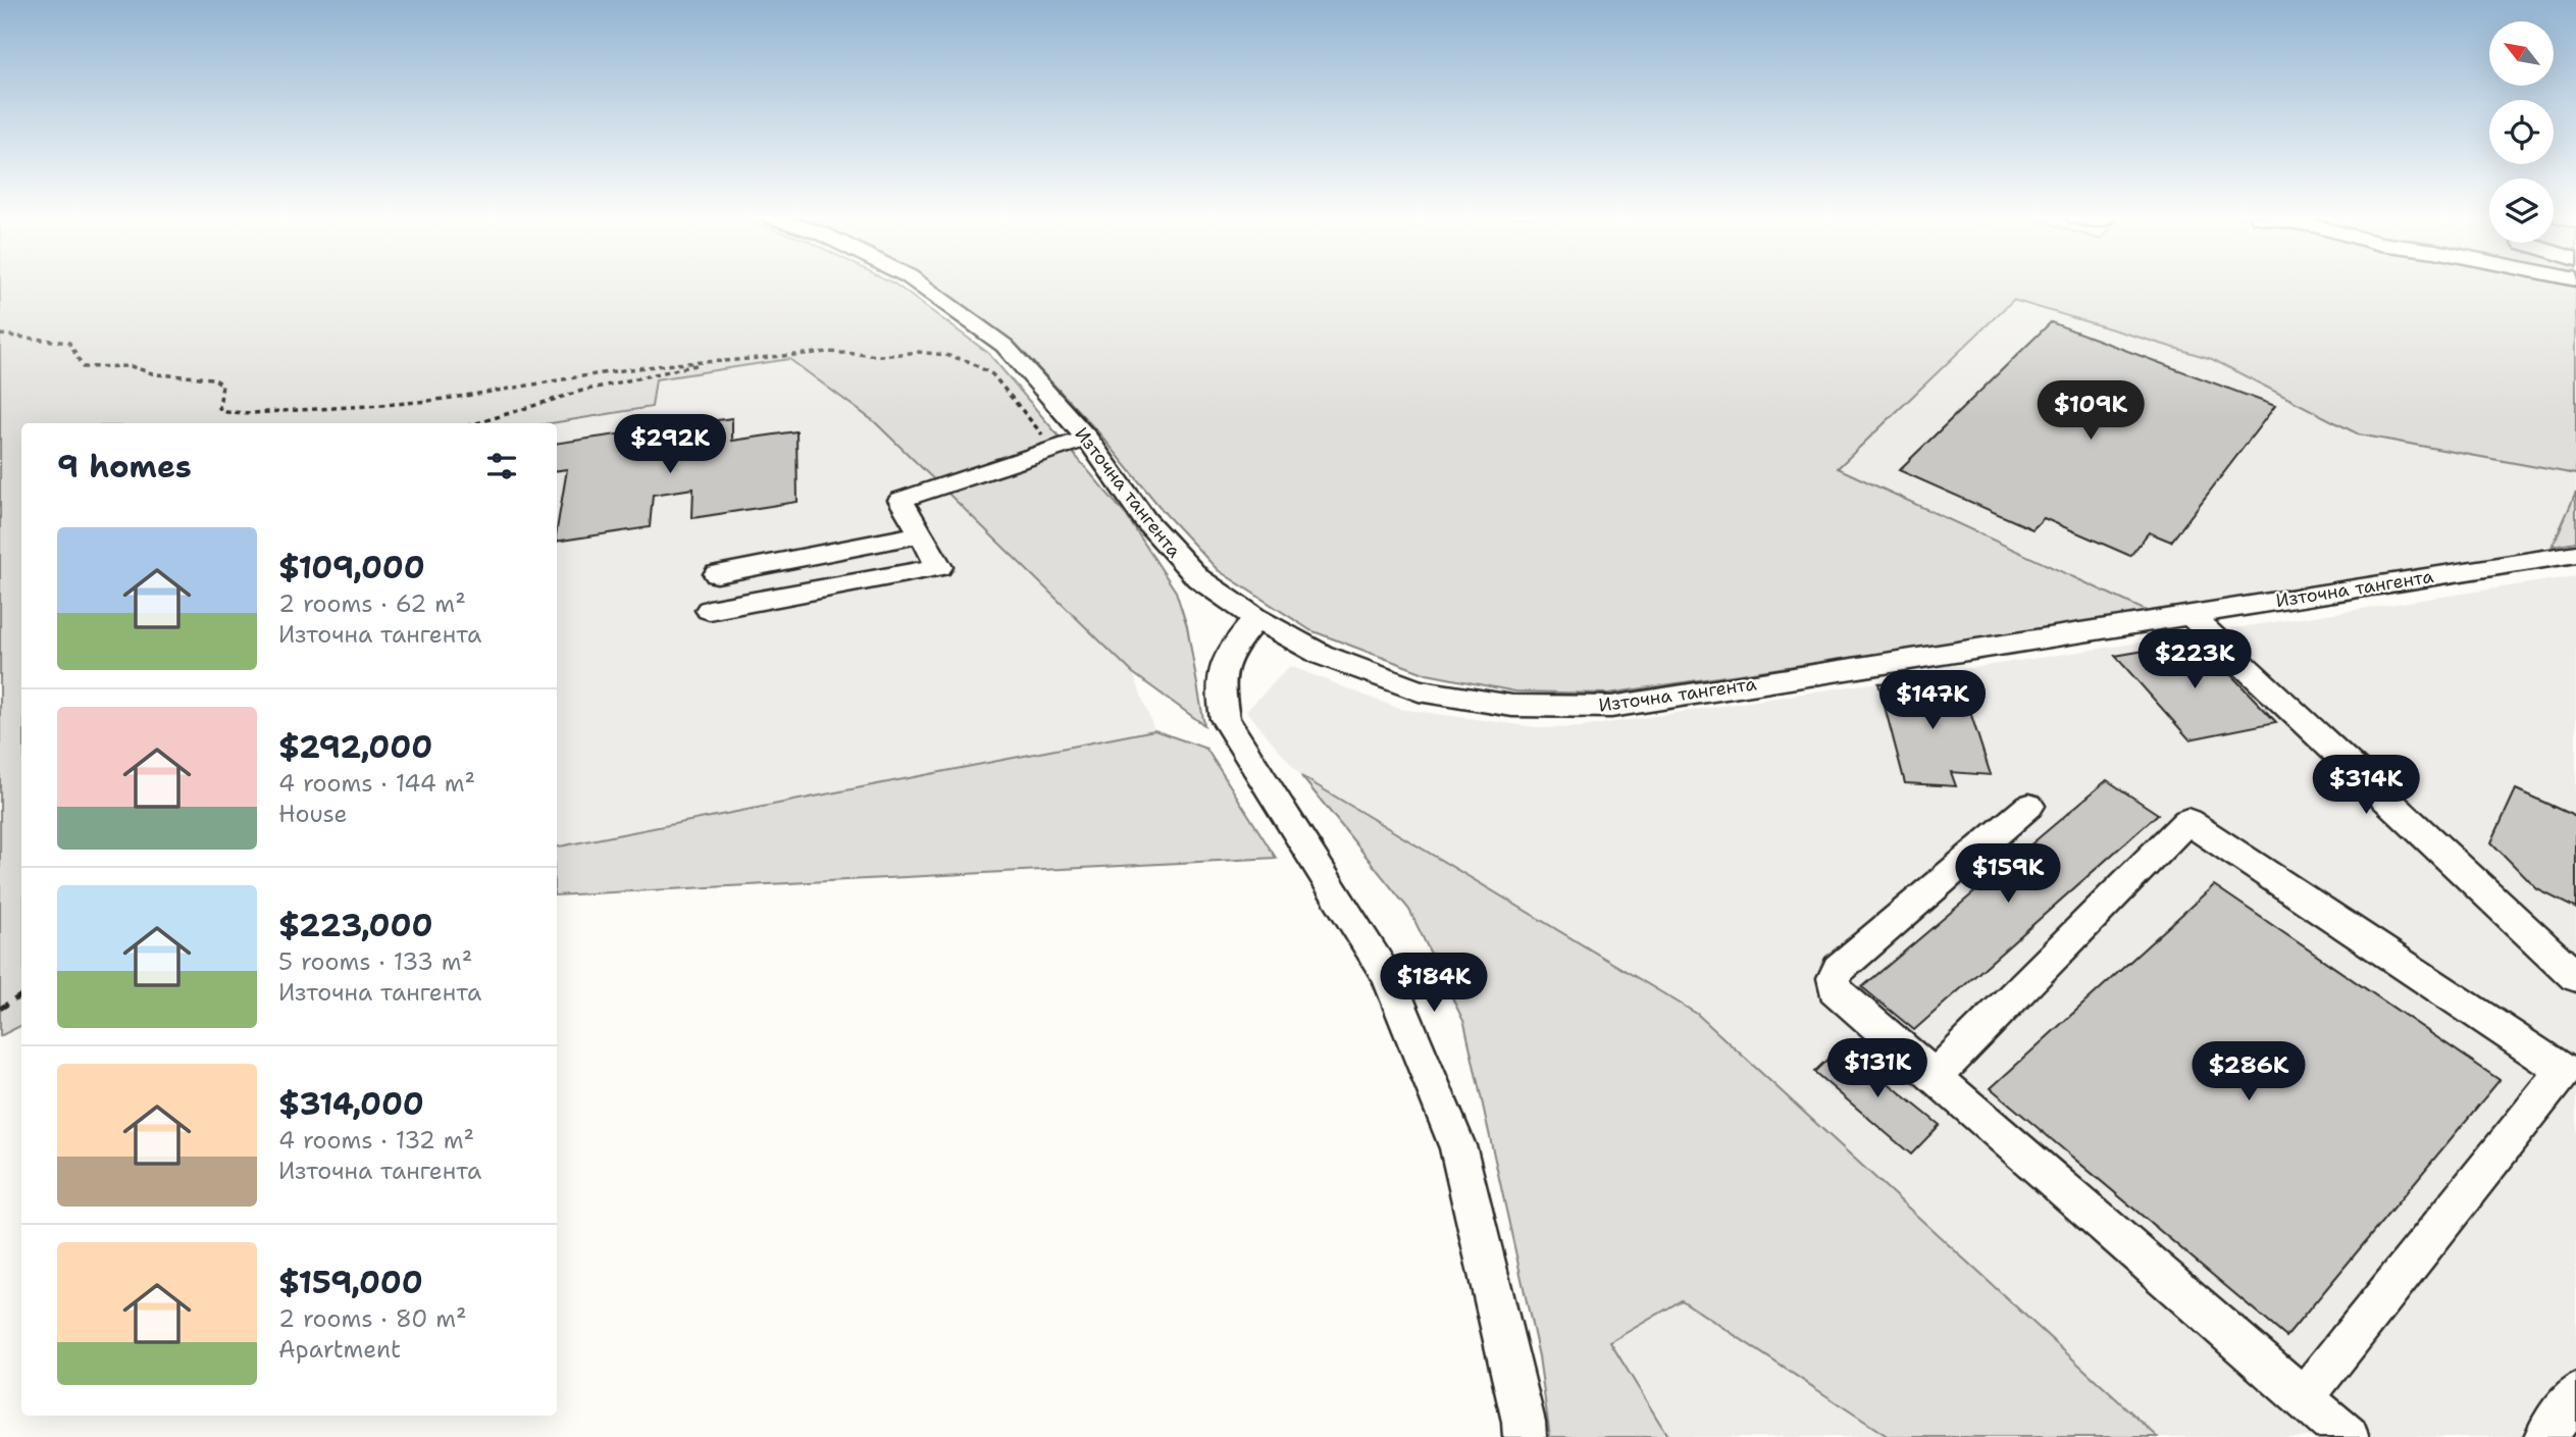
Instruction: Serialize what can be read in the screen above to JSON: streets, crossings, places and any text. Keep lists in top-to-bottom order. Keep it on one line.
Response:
{"streets":{"street":["Източна тангента"]},"north":"top left","page":{"price":["$109K","$292K","$223K","$147K","$314K","$159K","$184K","$131K","$286K"],"heading":"9 homes","list":[{"name":"$109,000","note":"2 rooms · 62 m² · Източна тангента"},{"name":"$292,000","note":"4 rooms · 144 m² · House"},{"name":"$223,000","note":"5 rooms · 133 m² · Източна тангента"},{"name":"$314,000","note":"4 rooms · 132 m² · Източна тангента"},{"name":"$159,000","note":"2 rooms · 80 m² · Apartment"}]}}
